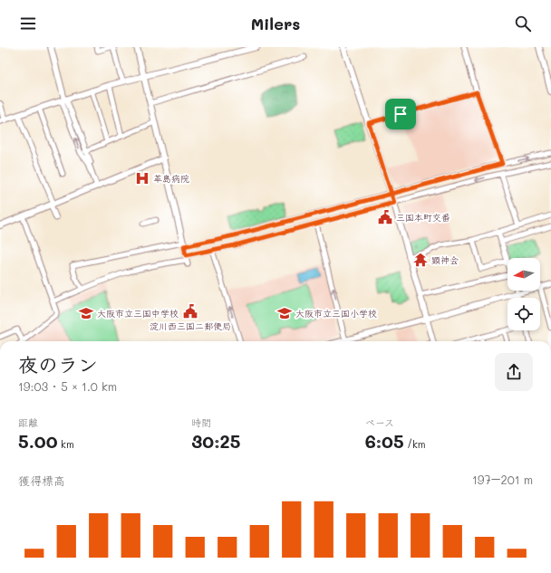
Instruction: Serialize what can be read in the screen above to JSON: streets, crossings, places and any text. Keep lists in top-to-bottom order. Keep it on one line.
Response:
{"places":{"hospital":["革島病院"],"public building":["三国本町交番","淀川西三国二郵便局"],"temple":["顕神会"],"school or university":["大阪市立三国中学校","大阪市立三国小学校"]},"north":"left","page":{"header":"Milers","heading":["夜のラン","19:03 · 5 × 1.0 km"],"stats":[["距離","5.00 km"],["時間","30:25"],["ペース","6:05 /km"]],"chart":["獲得標高","197–201 m"]}}
